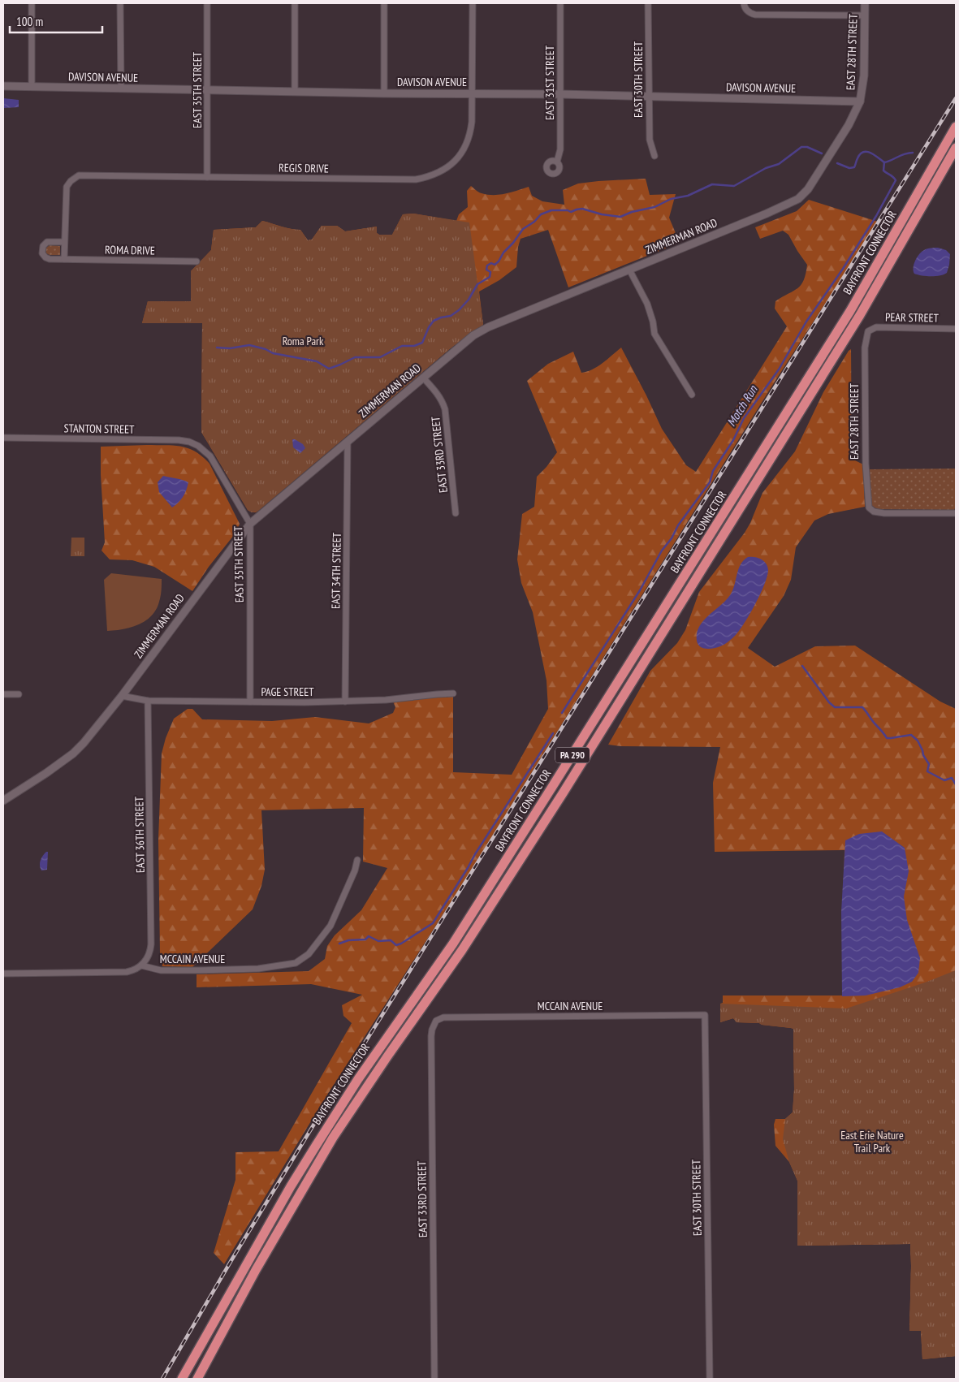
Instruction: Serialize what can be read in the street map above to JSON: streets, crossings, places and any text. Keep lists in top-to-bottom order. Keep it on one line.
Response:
{"streets":{"highway":["BAYFRONT CONNECTOR","PA 290"],"street":["EAST 28TH STREET","DAVISON AVENUE","EAST 30TH STREET","EAST 31ST STREET","EAST 35TH STREET","REGIS DRIVE","ZIMMERMAN ROAD","ROMA DRIVE","PEAR STREET","STANTON STREET","EAST 33RD STREET","EAST 34TH STREET","PAGE STREET","EAST 36TH STREET","MCCAIN AVENUE"]},"crossings":[["EAST 28TH STREET","DAVISON AVENUE"],["EAST 28TH STREET","ZIMMERMAN ROAD"],["EAST 28TH STREET","PEAR STREET"],["DAVISON AVENUE","EAST 30TH STREET"],["DAVISON AVENUE","EAST 31ST STREET"],["DAVISON AVENUE","EAST 35TH STREET"],["DAVISON AVENUE","REGIS DRIVE"],["DAVISON AVENUE","ZIMMERMAN ROAD"],["EAST 30TH STREET","MCCAIN AVENUE"],["EAST 35TH STREET","REGIS DRIVE"],["EAST 35TH STREET","ZIMMERMAN ROAD"],["EAST 35TH STREET","STANTON STREET"],["EAST 35TH STREET","PAGE STREET"],["REGIS DRIVE","ROMA DRIVE"],["ZIMMERMAN ROAD","EAST 33RD STREET"],["ZIMMERMAN ROAD","EAST 34TH STREET"],["ZIMMERMAN ROAD","PAGE STREET"],["EAST 33RD STREET","MCCAIN AVENUE"],["EAST 34TH STREET","PAGE STREET"],["PAGE STREET","EAST 36TH STREET"],["EAST 36TH STREET","MCCAIN AVENUE"]],"water":["Motch Run"],"parks":["Roma Park","East Erie Nature Trail Park"],"scale_bar":"100 m"}
